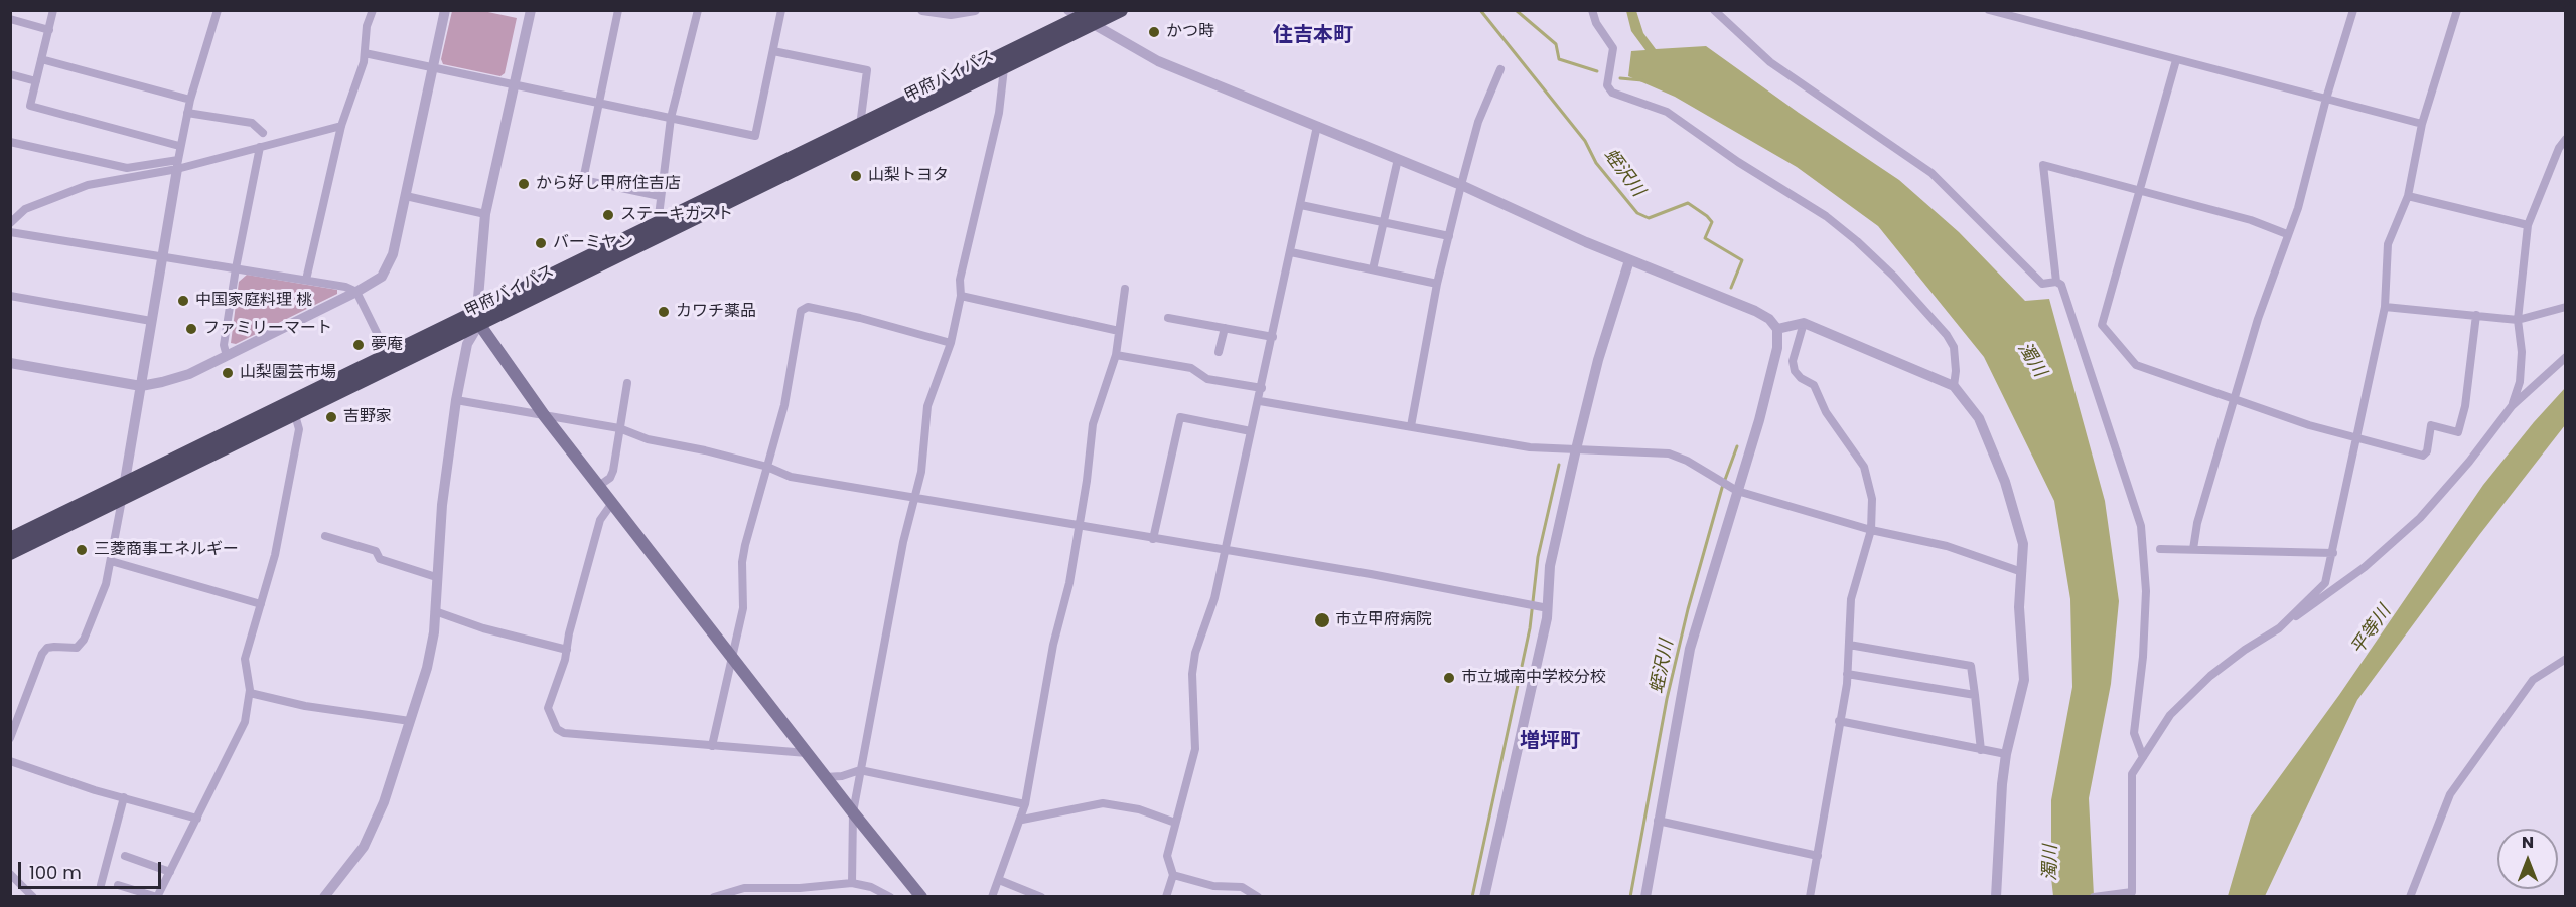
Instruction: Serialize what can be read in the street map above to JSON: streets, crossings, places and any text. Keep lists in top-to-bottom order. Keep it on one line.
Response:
{"streets":{"highway":["甲府バイパス"]},"districts":["住吉本町","増坪町"],"water":["蛭沢川","濁川","平等川"],"places":["かつ時","山梨トヨタ","から好し甲府住吉店","ステーキガスト","バーミヤン","中国家庭料理 桃","カワチ薬品","ファミリーマート","夢庵","山梨園芸市場","吉野家","三菱商事エネルギー","市立甲府病院","市立城南中学校分校"],"scale_bar":"100 m","north":"top"}
